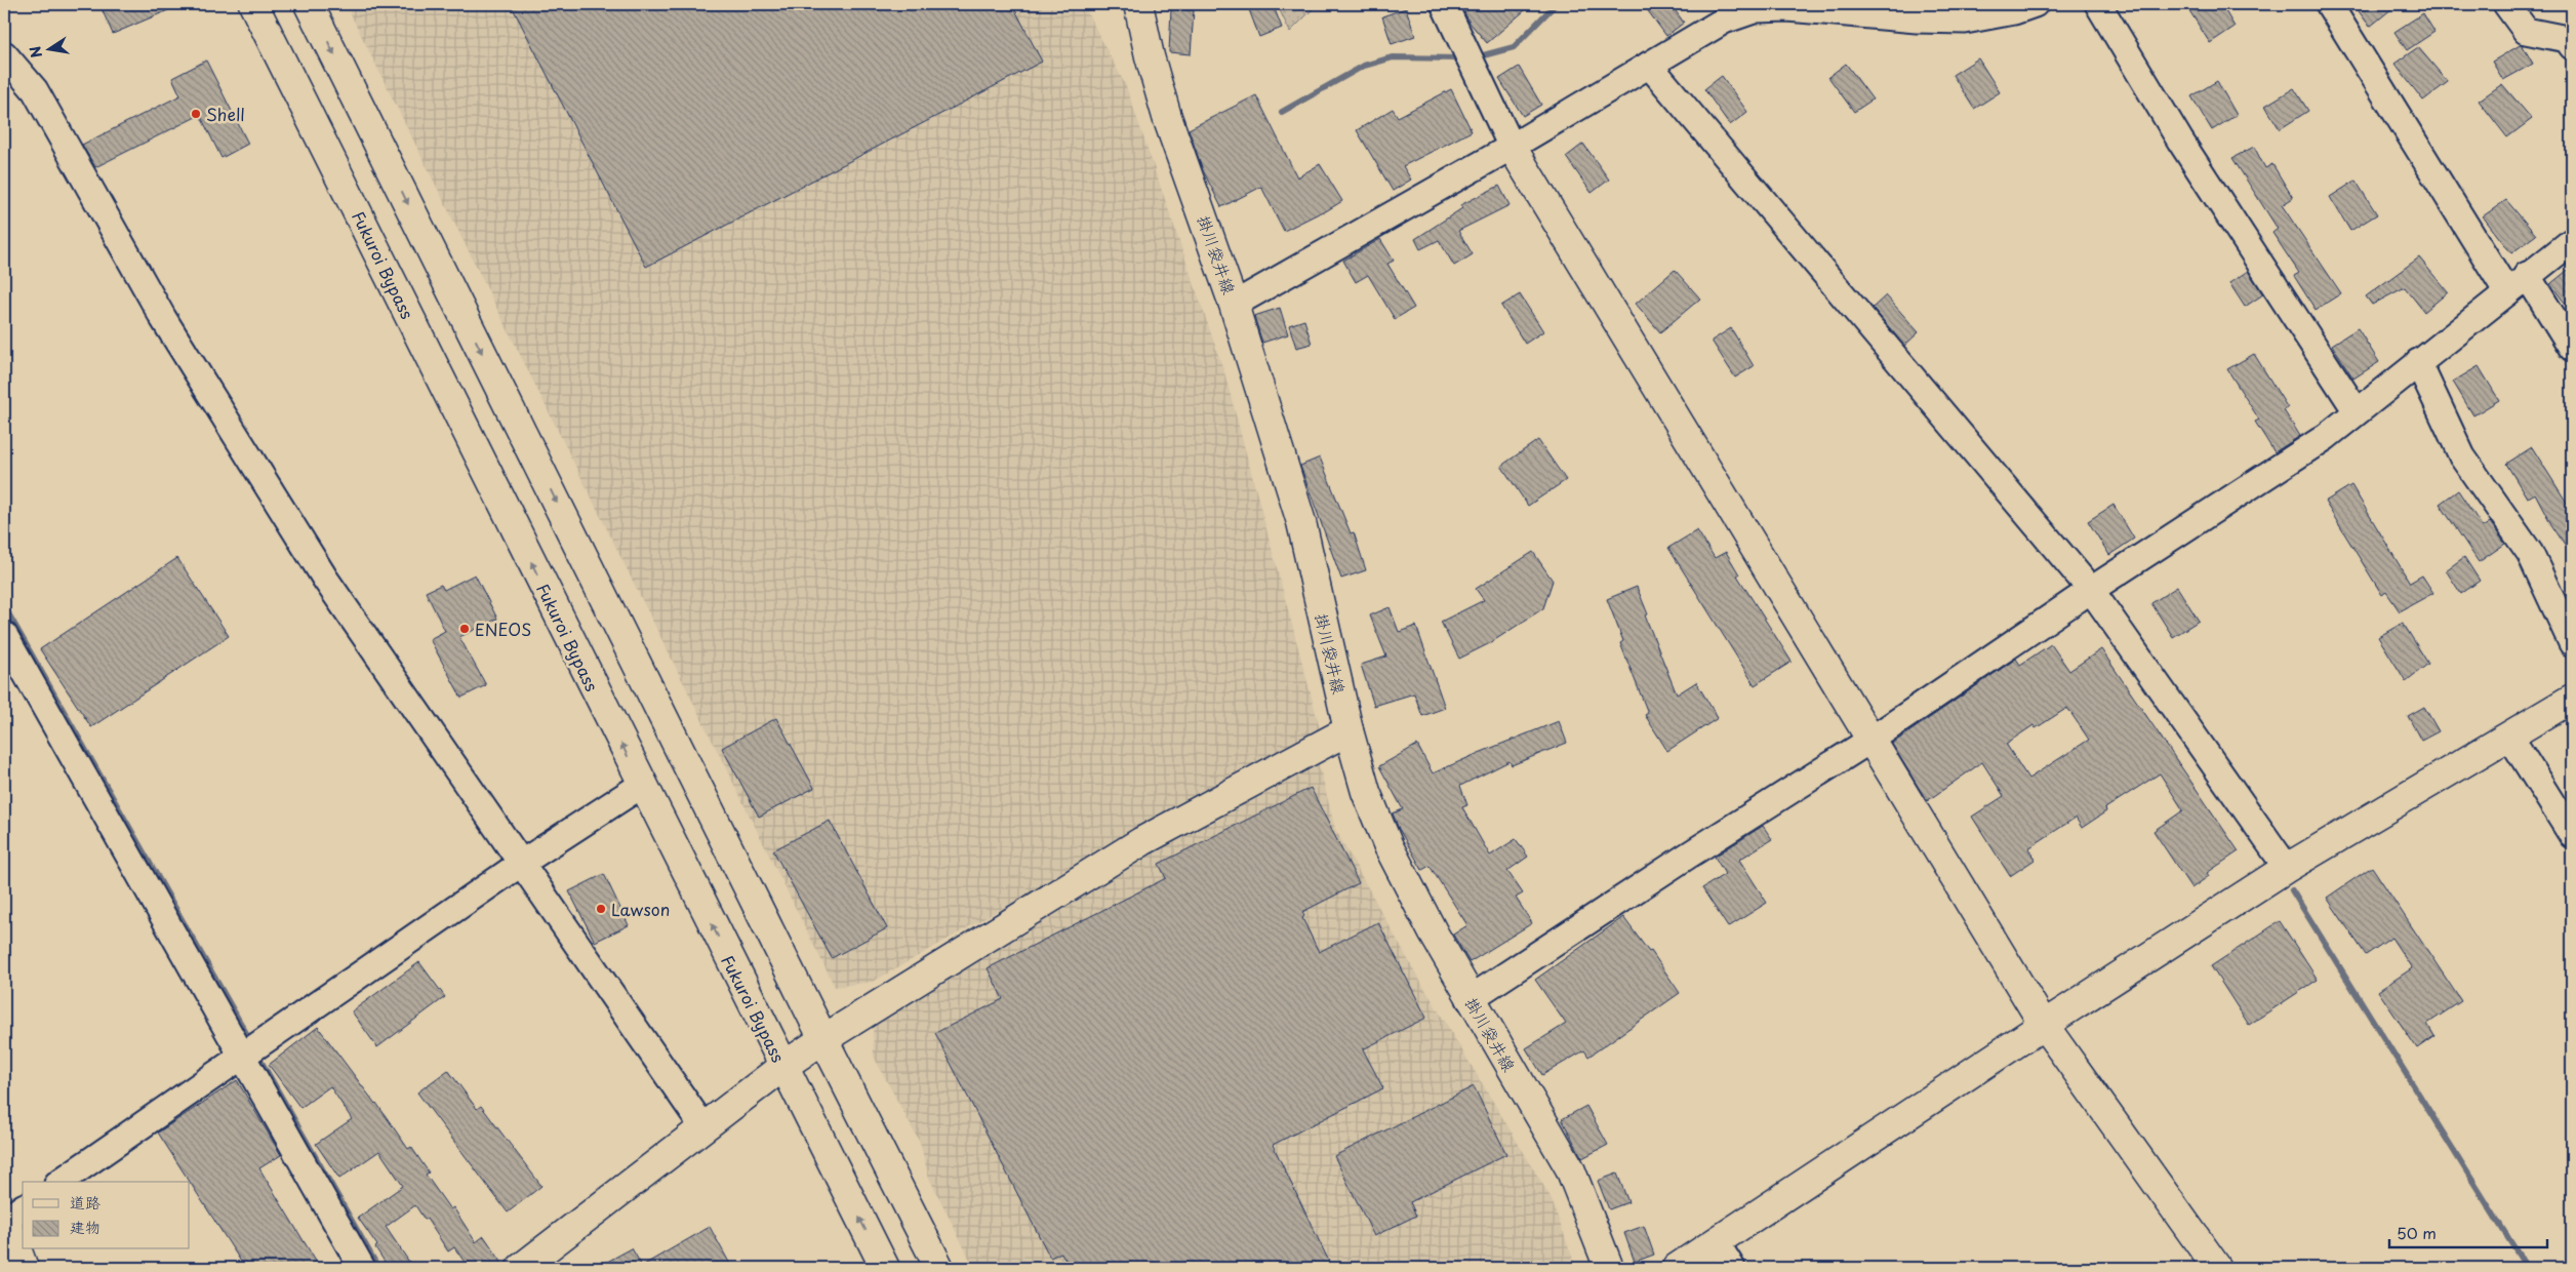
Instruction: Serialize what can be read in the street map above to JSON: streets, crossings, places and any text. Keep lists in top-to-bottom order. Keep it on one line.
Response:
{"streets":{"main road":["掛川袋井線","Fukuroi Bypass"]},"places":["Shell","ENEOS","Lawson"],"legend":["道路","建物"],"scale_bar":"50 m","north":"left"}
